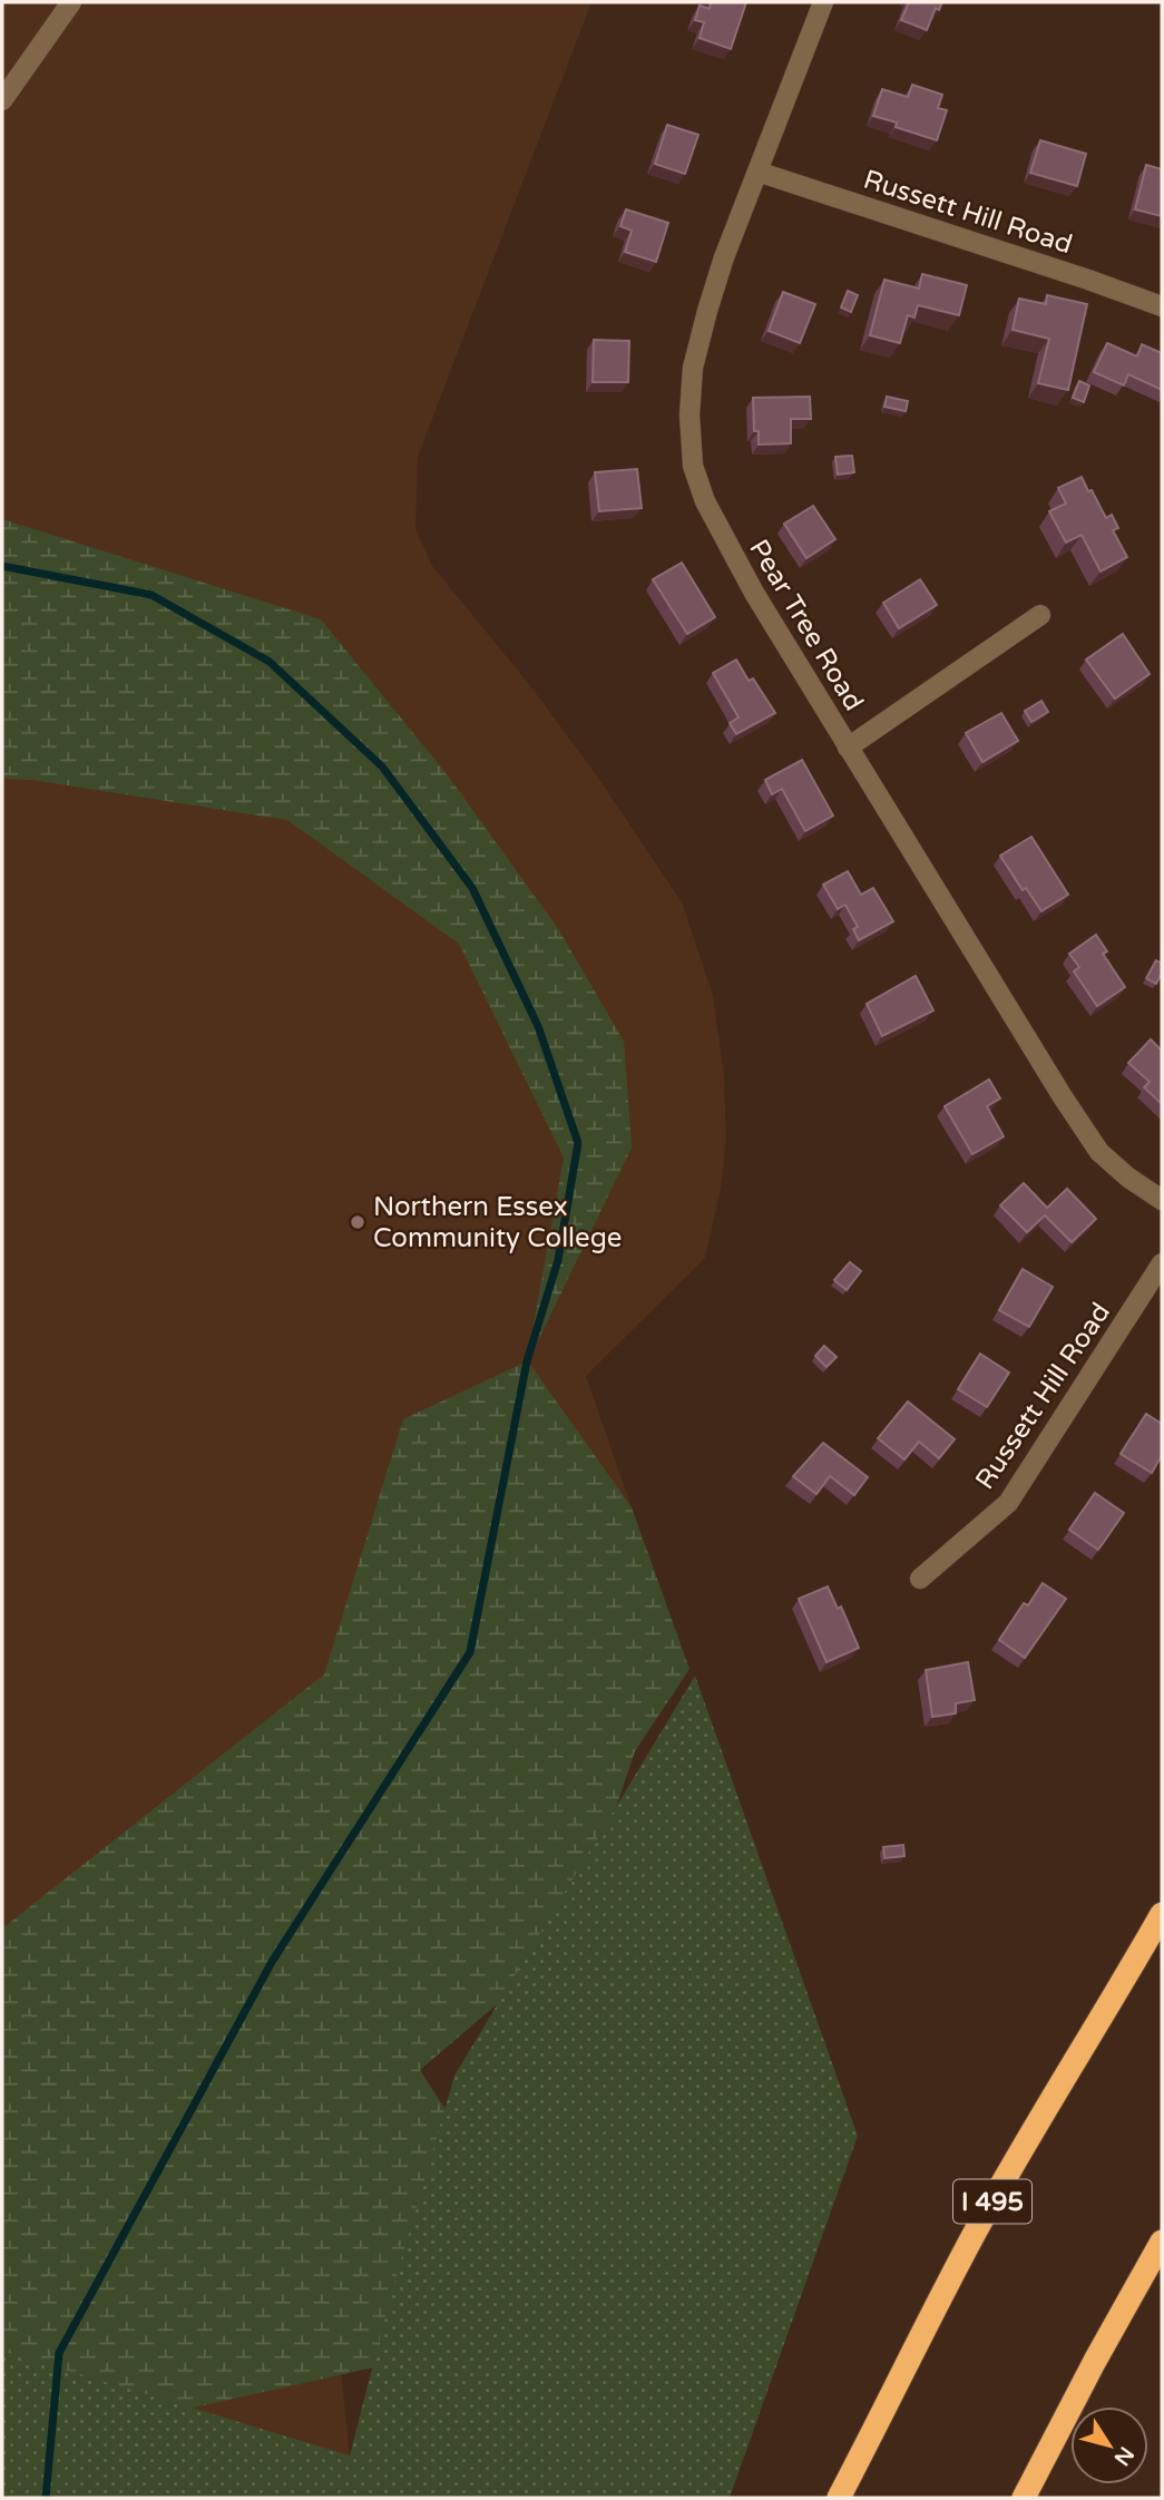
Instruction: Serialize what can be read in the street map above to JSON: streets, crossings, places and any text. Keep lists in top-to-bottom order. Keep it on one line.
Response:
{"streets":{"highway":["I 495"],"street":["Russett Hill Road","Pear Tree Road"]},"crossings":[["Russett Hill Road","Pear Tree Road"]],"places":["Northern Essex Community College"],"north":"bottom right"}
